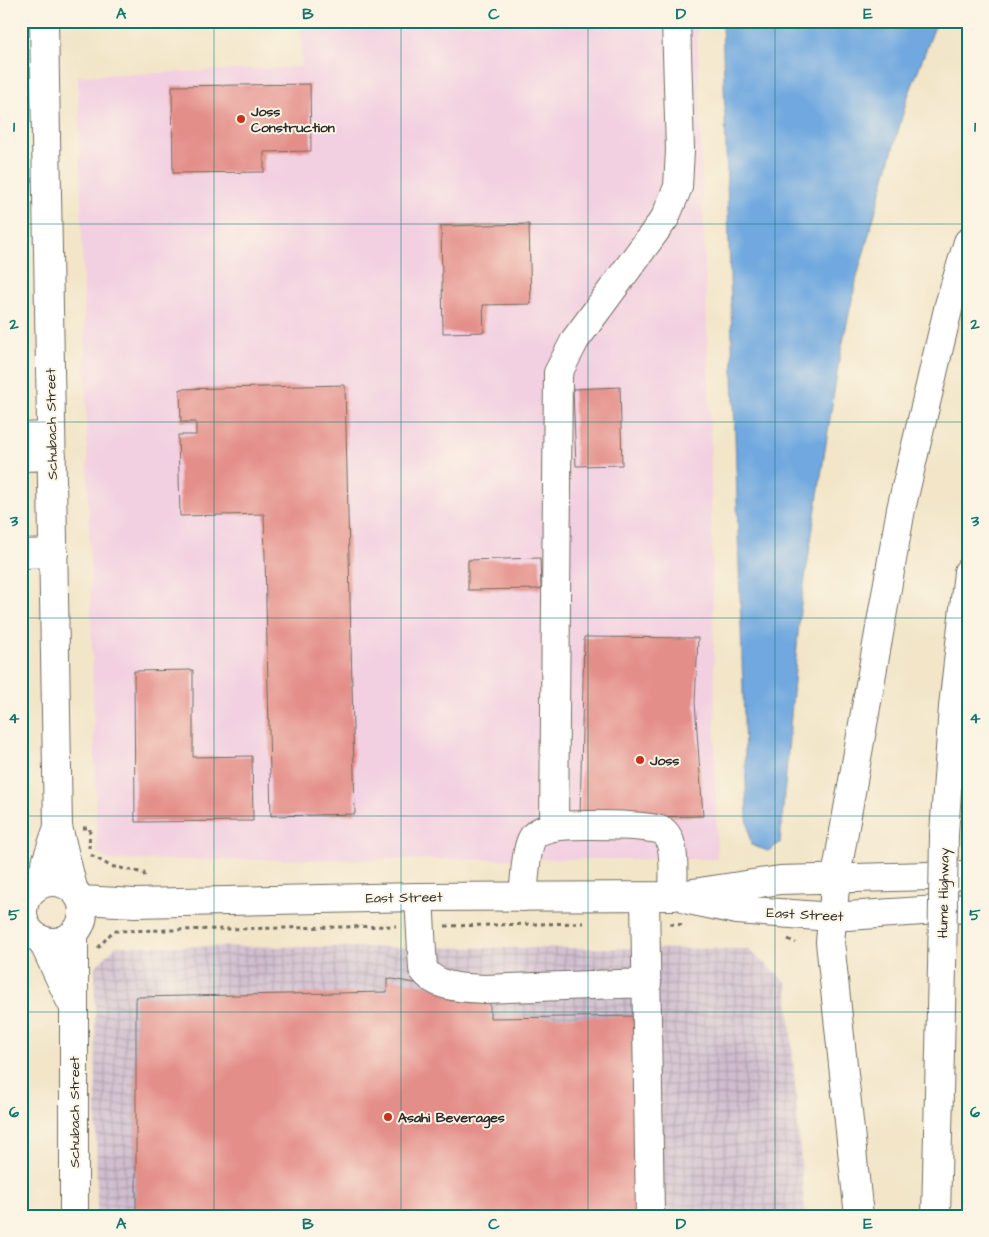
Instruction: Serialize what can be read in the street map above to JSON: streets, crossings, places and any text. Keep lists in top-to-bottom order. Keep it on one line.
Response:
{"streets":{"main road":["Schubach Street","Hume Highway","East Street"]},"crossings":[["Schubach Street","East Street"]],"places":["Joss Construction","Joss","Asahi Beverages"],"grid":{"columns":["A","B","C","D","E"],"rows":["1","2","3","4","5","6"]}}
